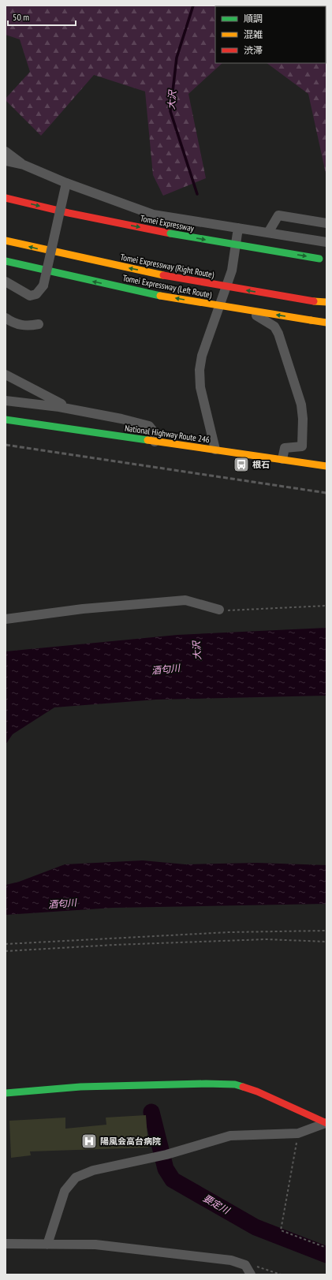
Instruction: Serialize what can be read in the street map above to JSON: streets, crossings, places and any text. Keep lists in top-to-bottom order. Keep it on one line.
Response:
{"streets":{"main road":["Tomei Expressway","Tomei Expressway (Right Route)","Tomei Expressway (Left Route)","National Highway Route 246"]},"one_way":["Tomei Expressway","Tomei Expressway (Right Route)","Tomei Expressway (Left Route)"],"water":["大沢","酒匂川","要定川"],"places":{"bus stop":["根石"],"hospital":["陽風会高台病院"]},"legend":["順調","混雑","渋滞"],"scale_bar":"50 m"}
